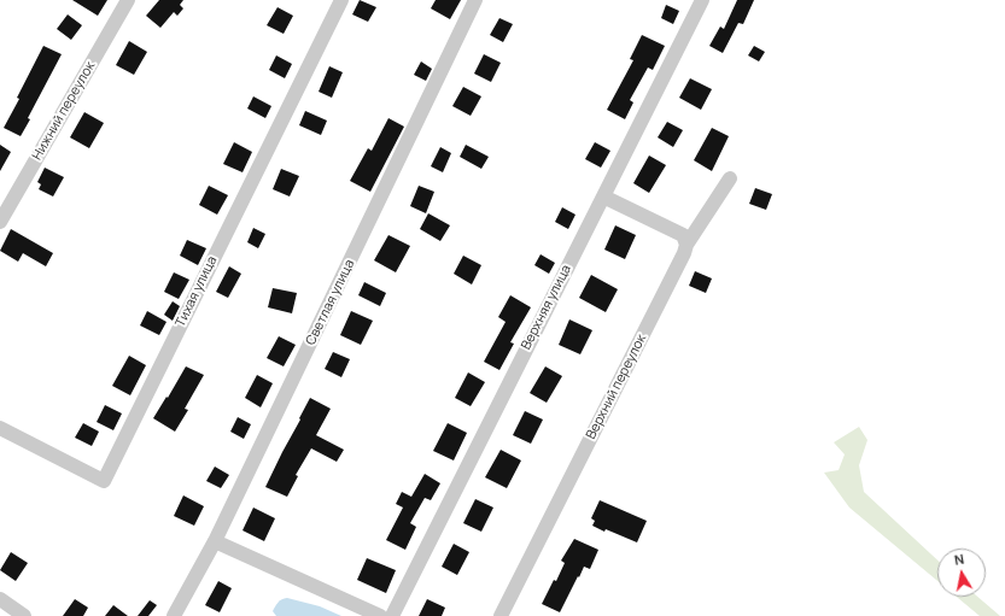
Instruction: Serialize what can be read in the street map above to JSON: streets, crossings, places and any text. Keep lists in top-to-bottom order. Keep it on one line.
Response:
{"streets":{"street":["Нижний переулок","Тихая улица","Светлая улица","Верхняя улица","Верхний переулок"]},"north":"top"}
